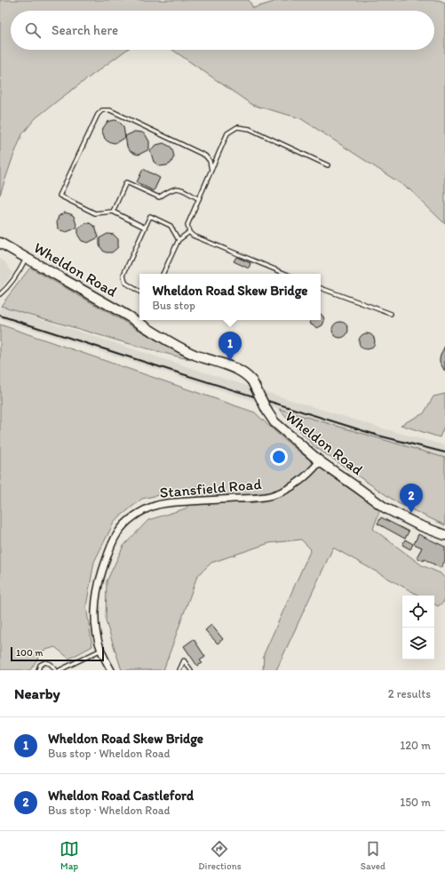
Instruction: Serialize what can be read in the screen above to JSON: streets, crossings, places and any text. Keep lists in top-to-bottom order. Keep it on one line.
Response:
{"streets":{"street":["Wheldon Road","Stansfield Road"]},"crossings":[["Wheldon Road","Stansfield Road"]],"scale_bar":"100 m","page":{"search":"Search here","popup":["Wheldon Road Skew Bridge","Bus stop"],"pins":["1","2"],"scale":"100 m","heading":["Nearby","2 results"],"list":[{"mark":"1","name":"Wheldon Road Skew Bridge","note":"Bus stop · Wheldon Road","value":"120 m"},{"mark":"2","name":"Wheldon Road Castleford","note":"Bus stop · Wheldon Road","value":"150 m"}],"nav":["Map","Directions","Saved"]}}
